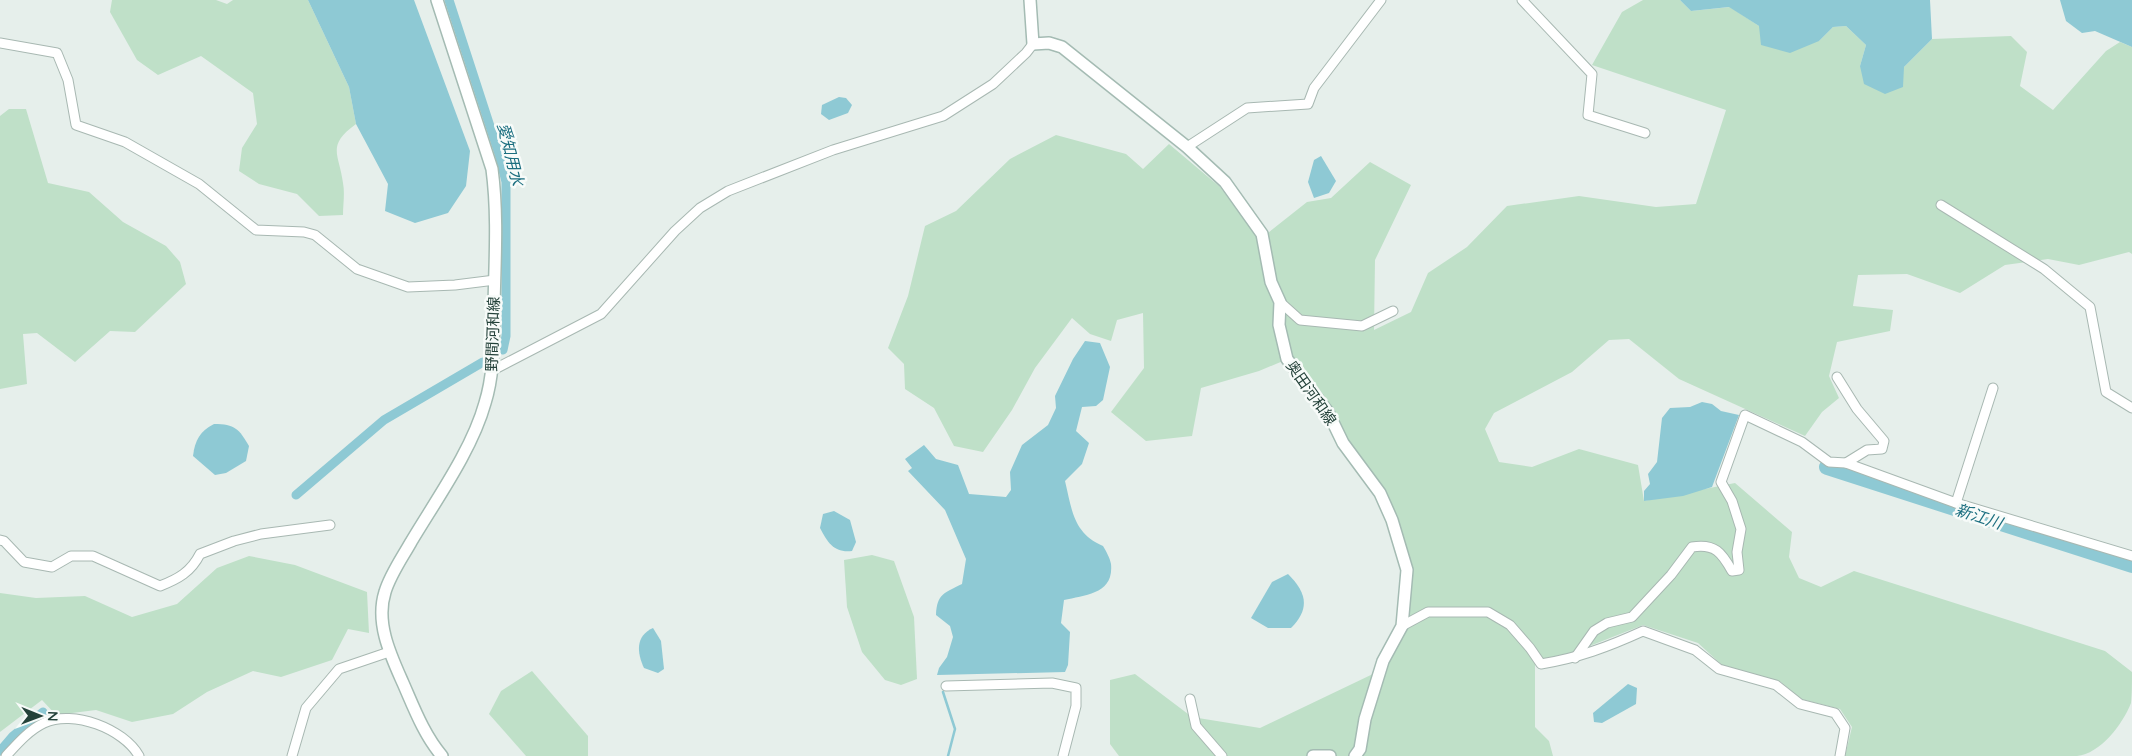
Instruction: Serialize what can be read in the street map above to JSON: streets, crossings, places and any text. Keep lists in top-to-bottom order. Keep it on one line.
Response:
{"streets":{"main road":["野間河和線","奥田河和線"]},"water":["愛知用水","新江川"],"north":"right"}
